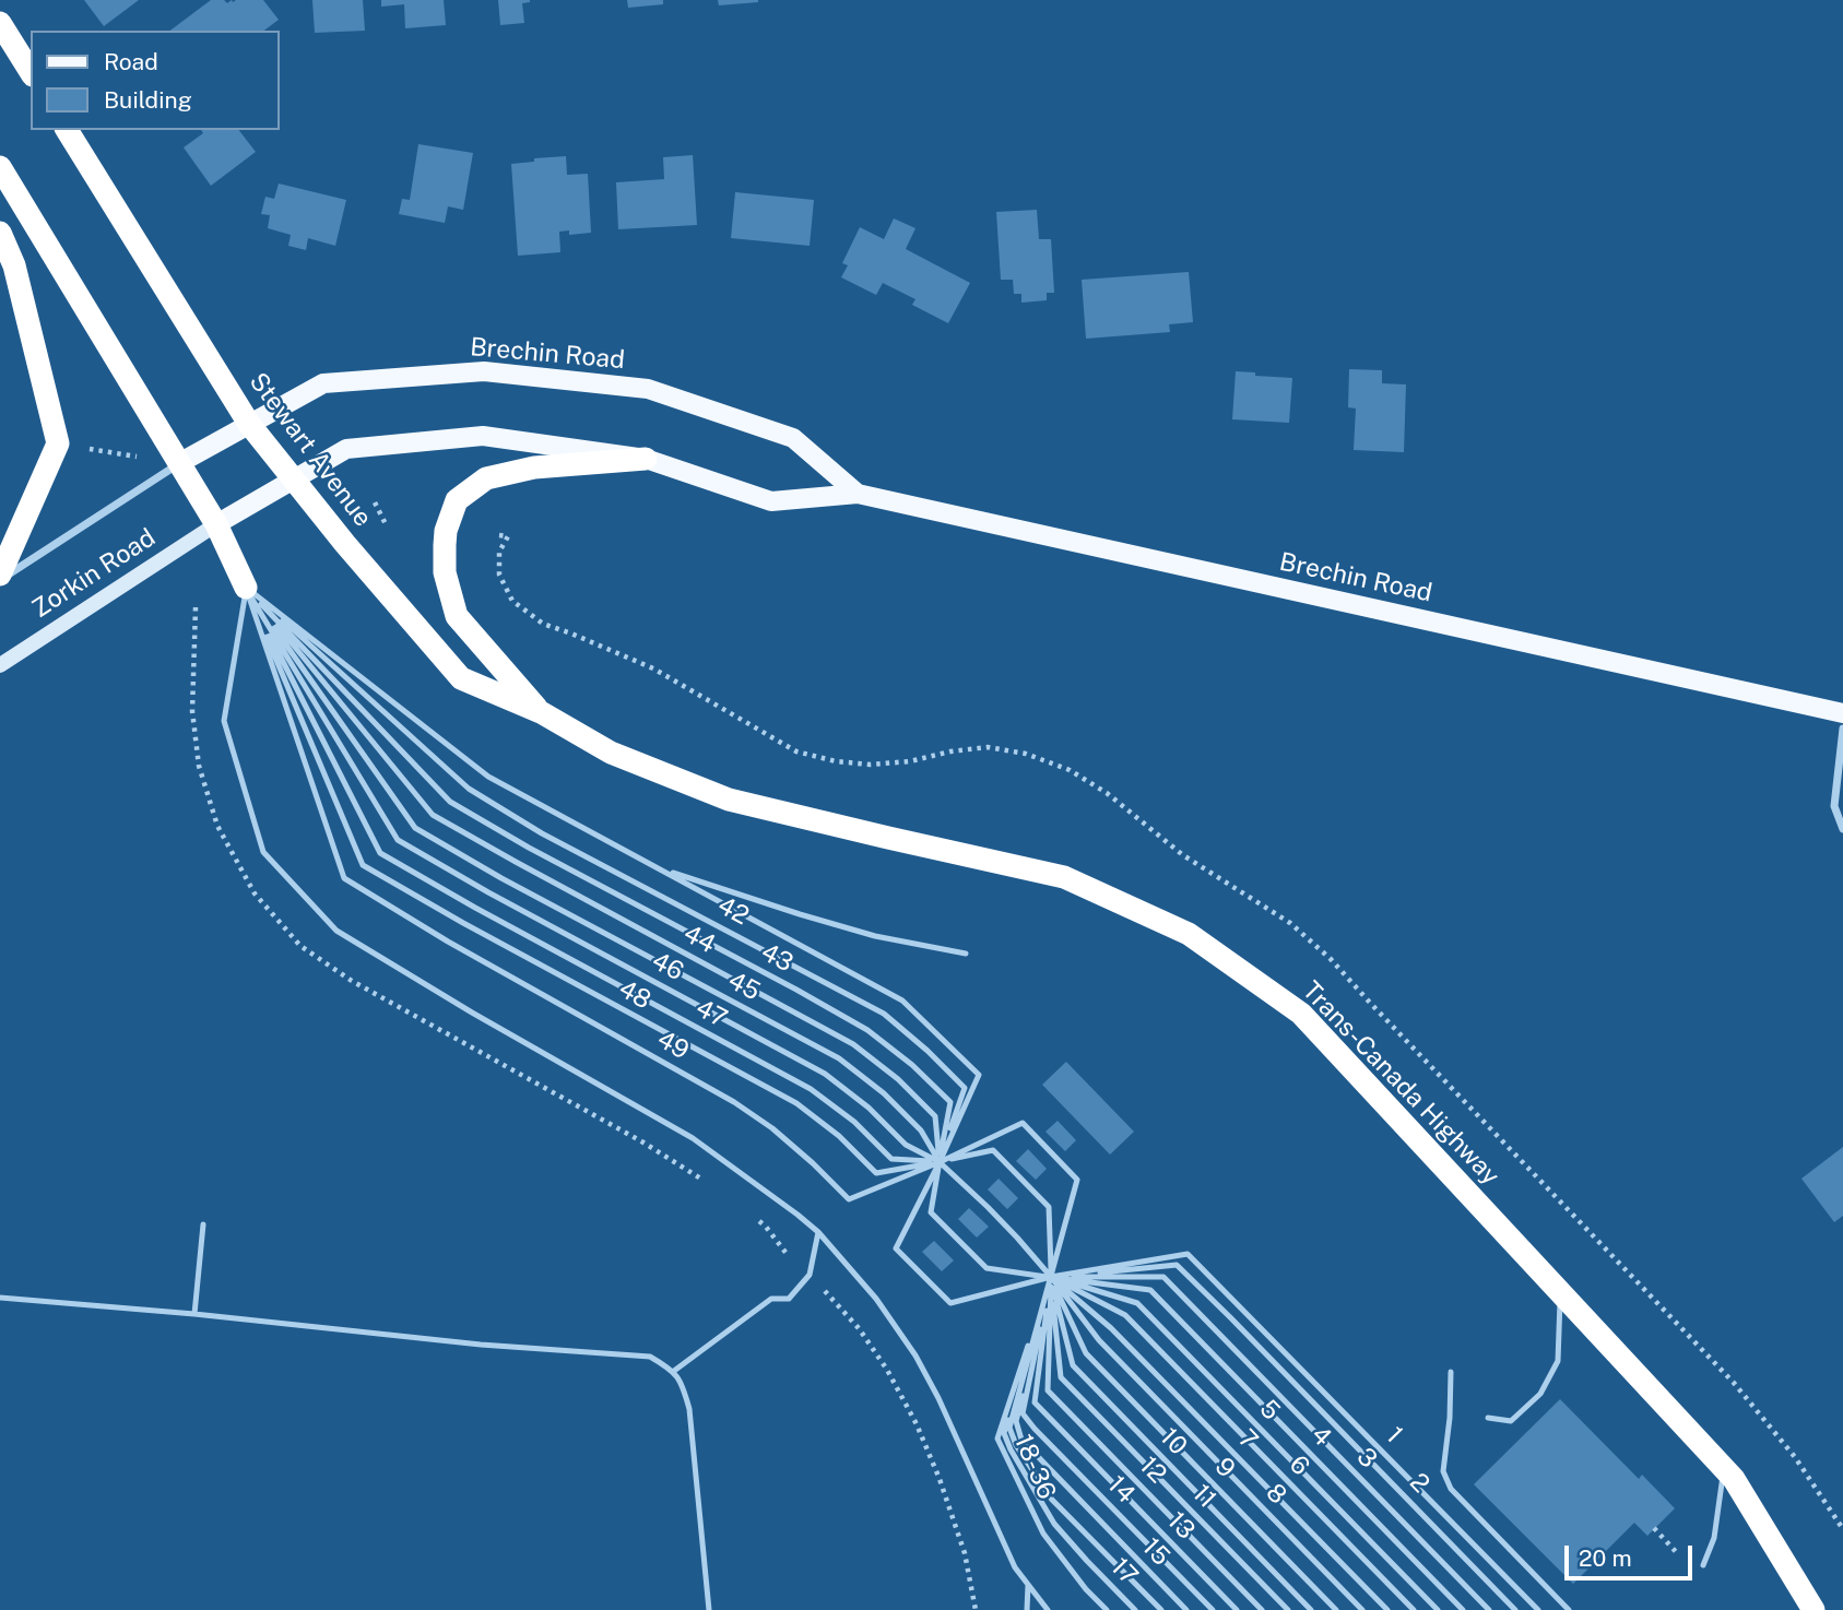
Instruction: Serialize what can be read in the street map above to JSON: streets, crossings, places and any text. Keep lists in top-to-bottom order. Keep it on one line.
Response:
{"streets":{"highway":["Stewart Avenue","Trans-Canada Highway"],"main road":["Brechin Road"],"street":["Zorkin Road"],"lane":["42","44","43","46","45","48","47","49","5","1","4","7","10","3","6","18-36","9","12","2","14","8","11","13","15","17"]},"crossings":[["Brechin Road","Stewart Avenue"],["Brechin Road","Zorkin Road"],["Stewart Avenue","Trans-Canada Highway"],["42","44"],["42","43"],["42","46"],["42","45"],["42","48"],["42","47"],["42","49"],["44","43"],["44","46"],["44","45"],["44","48"],["44","47"],["44","49"],["43","46"],["43","45"],["43","48"],["43","47"],["43","49"],["46","45"],["46","48"],["46","47"],["46","49"],["45","48"],["45","47"],["45","49"],["48","47"],["48","49"],["47","49"],["5","1"],["5","4"],["5","7"],["5","10"],["5","3"],["5","6"],["5","18-36"],["5","9"],["5","12"],["5","2"],["5","14"],["5","8"],["5","11"],["5","13"],["5","15"],["5","17"],["1","4"],["1","7"],["1","10"],["1","3"],["1","6"],["1","18-36"],["1","9"],["1","12"],["1","2"],["1","14"],["1","8"],["1","11"],["1","13"],["1","15"],["1","17"],["4","7"],["4","10"],["4","3"],["4","6"],["4","18-36"],["4","9"],["4","12"],["4","2"],["4","14"],["4","8"],["4","11"],["4","13"],["4","15"],["4","17"],["7","10"],["7","3"],["7","6"],["7","18-36"],["7","9"],["7","12"],["7","2"],["7","14"],["7","8"],["7","11"],["7","13"],["7","15"],["7","17"],["10","3"],["10","6"],["10","18-36"],["10","9"],["10","12"],["10","2"],["10","14"],["10","8"],["10","11"],["10","13"],["10","15"],["10","17"],["3","6"],["3","18-36"],["3","9"],["3","12"],["3","2"],["3","14"],["3","8"],["3","11"],["3","13"],["3","15"],["3","17"],["6","18-36"],["6","9"],["6","12"],["6","2"],["6","14"],["6","8"],["6","11"],["6","13"],["6","15"],["6","17"],["18-36","9"],["18-36","12"],["18-36","2"],["18-36","14"],["18-36","8"],["18-36","11"],["18-36","13"],["18-36","15"],["18-36","17"],["9","12"],["9","2"],["9","14"],["9","8"],["9","11"],["9","13"],["9","15"],["9","17"],["12","2"],["12","14"],["12","8"],["12","11"],["12","13"],["12","15"],["12","17"],["2","14"],["2","8"],["2","11"],["2","13"],["2","15"],["2","17"],["14","8"],["14","11"],["14","13"],["14","15"],["14","17"],["8","11"],["8","13"],["8","15"],["8","17"],["11","13"],["11","15"],["11","17"],["13","15"],["13","17"],["15","17"]],"legend":["Road","Building"],"scale_bar":"20 m"}
